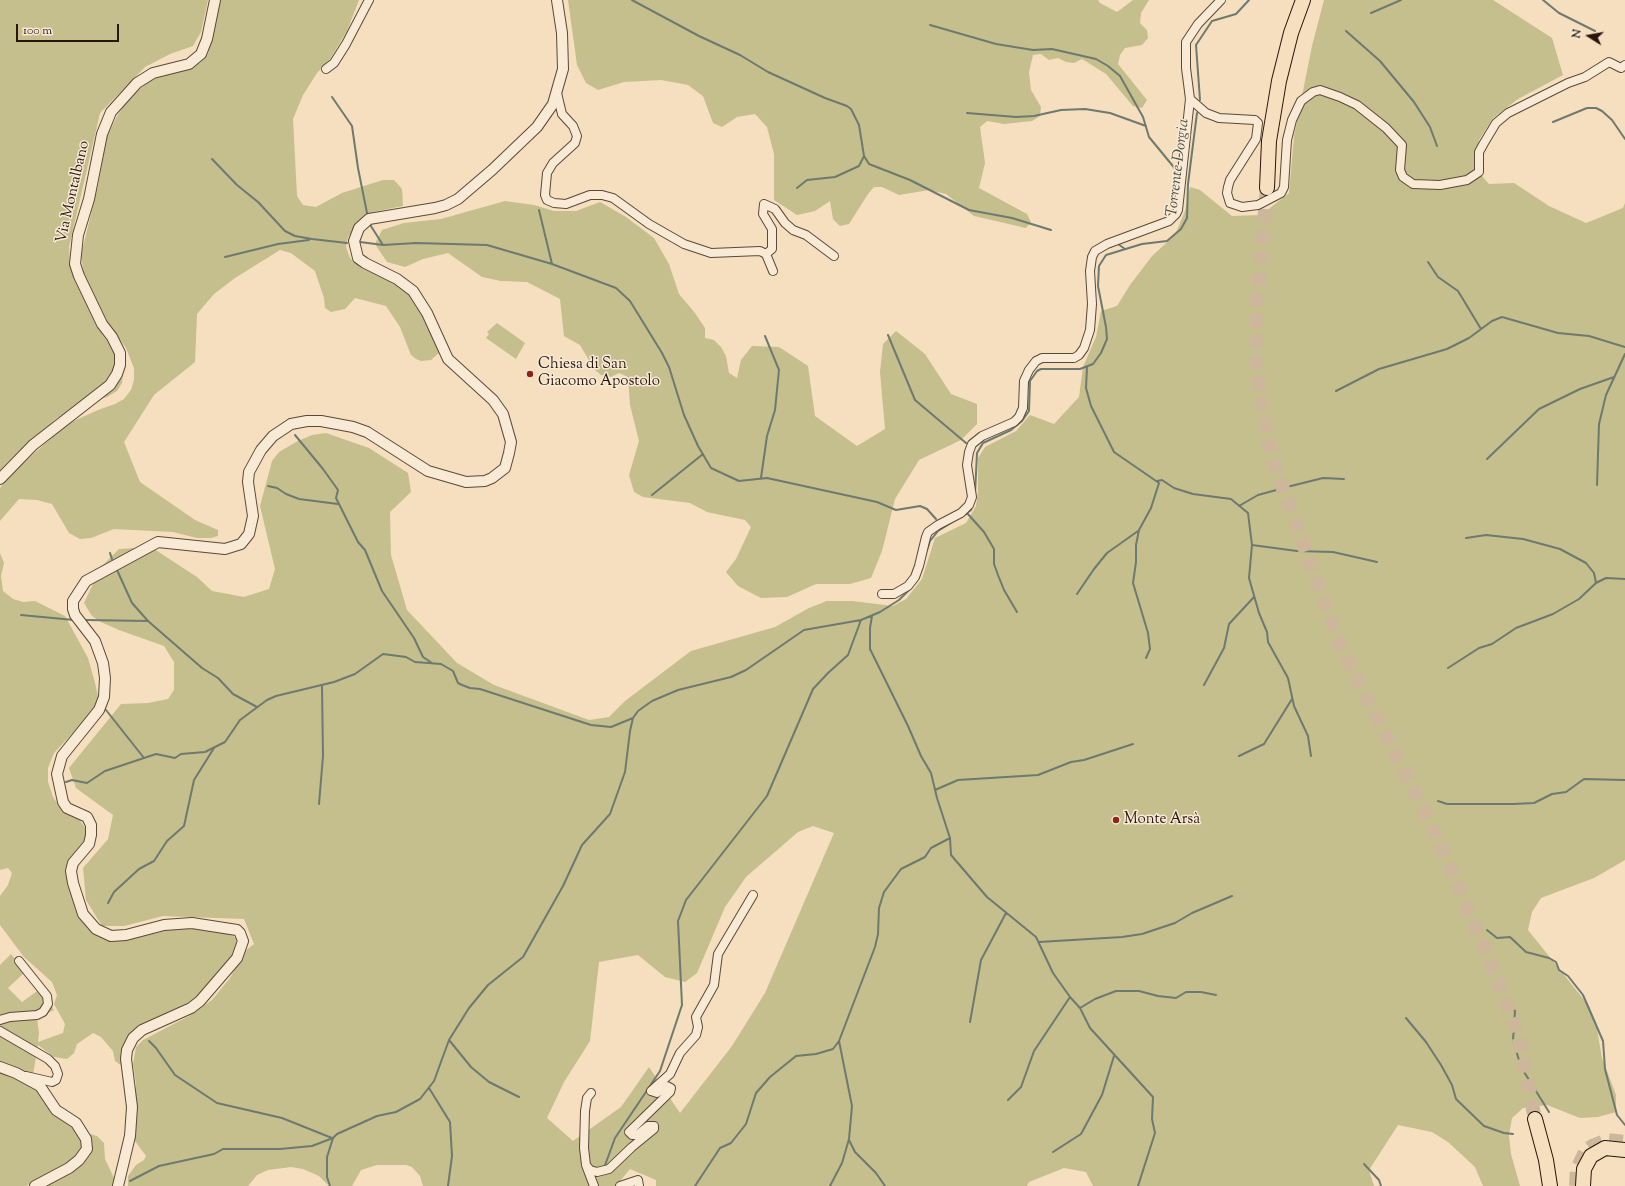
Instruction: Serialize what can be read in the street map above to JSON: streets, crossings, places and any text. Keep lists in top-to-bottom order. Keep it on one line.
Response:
{"streets":{"street":["Via Montalbano"]},"water":["Torrente Dorgia"],"places":["Chiesa di San Giacomo Apostolo","Monte Arsà"],"scale_bar":"100 m","north":"left"}
